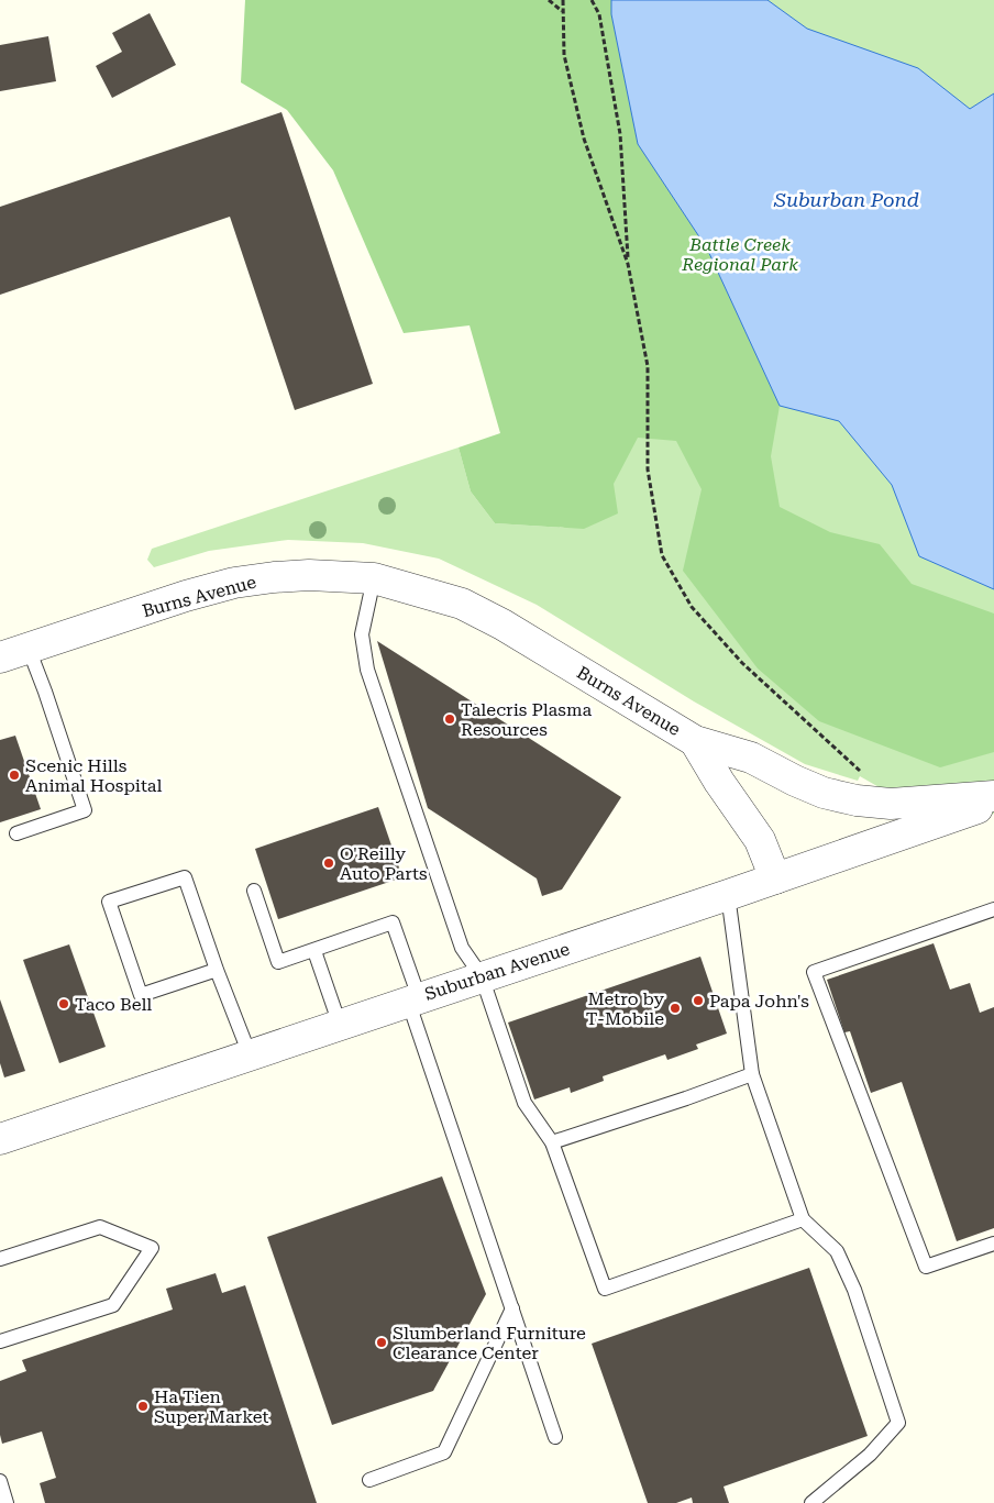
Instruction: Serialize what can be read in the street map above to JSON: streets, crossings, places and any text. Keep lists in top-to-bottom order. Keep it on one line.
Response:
{"streets":{"street":["Burns Avenue","Suburban Avenue"]},"crossings":[["Burns Avenue","Suburban Avenue"]],"water":["Suburban Pond"],"parks":["Battle Creek Regional Park"],"places":["Talecris Plasma Resources","Scenic Hills Animal Hospital","O'Reilly Auto Parts","Papa John's","Taco Bell","Metro by T-Mobile","Slumberland Furniture Clearance Center","Ha Tien Super Market"]}
